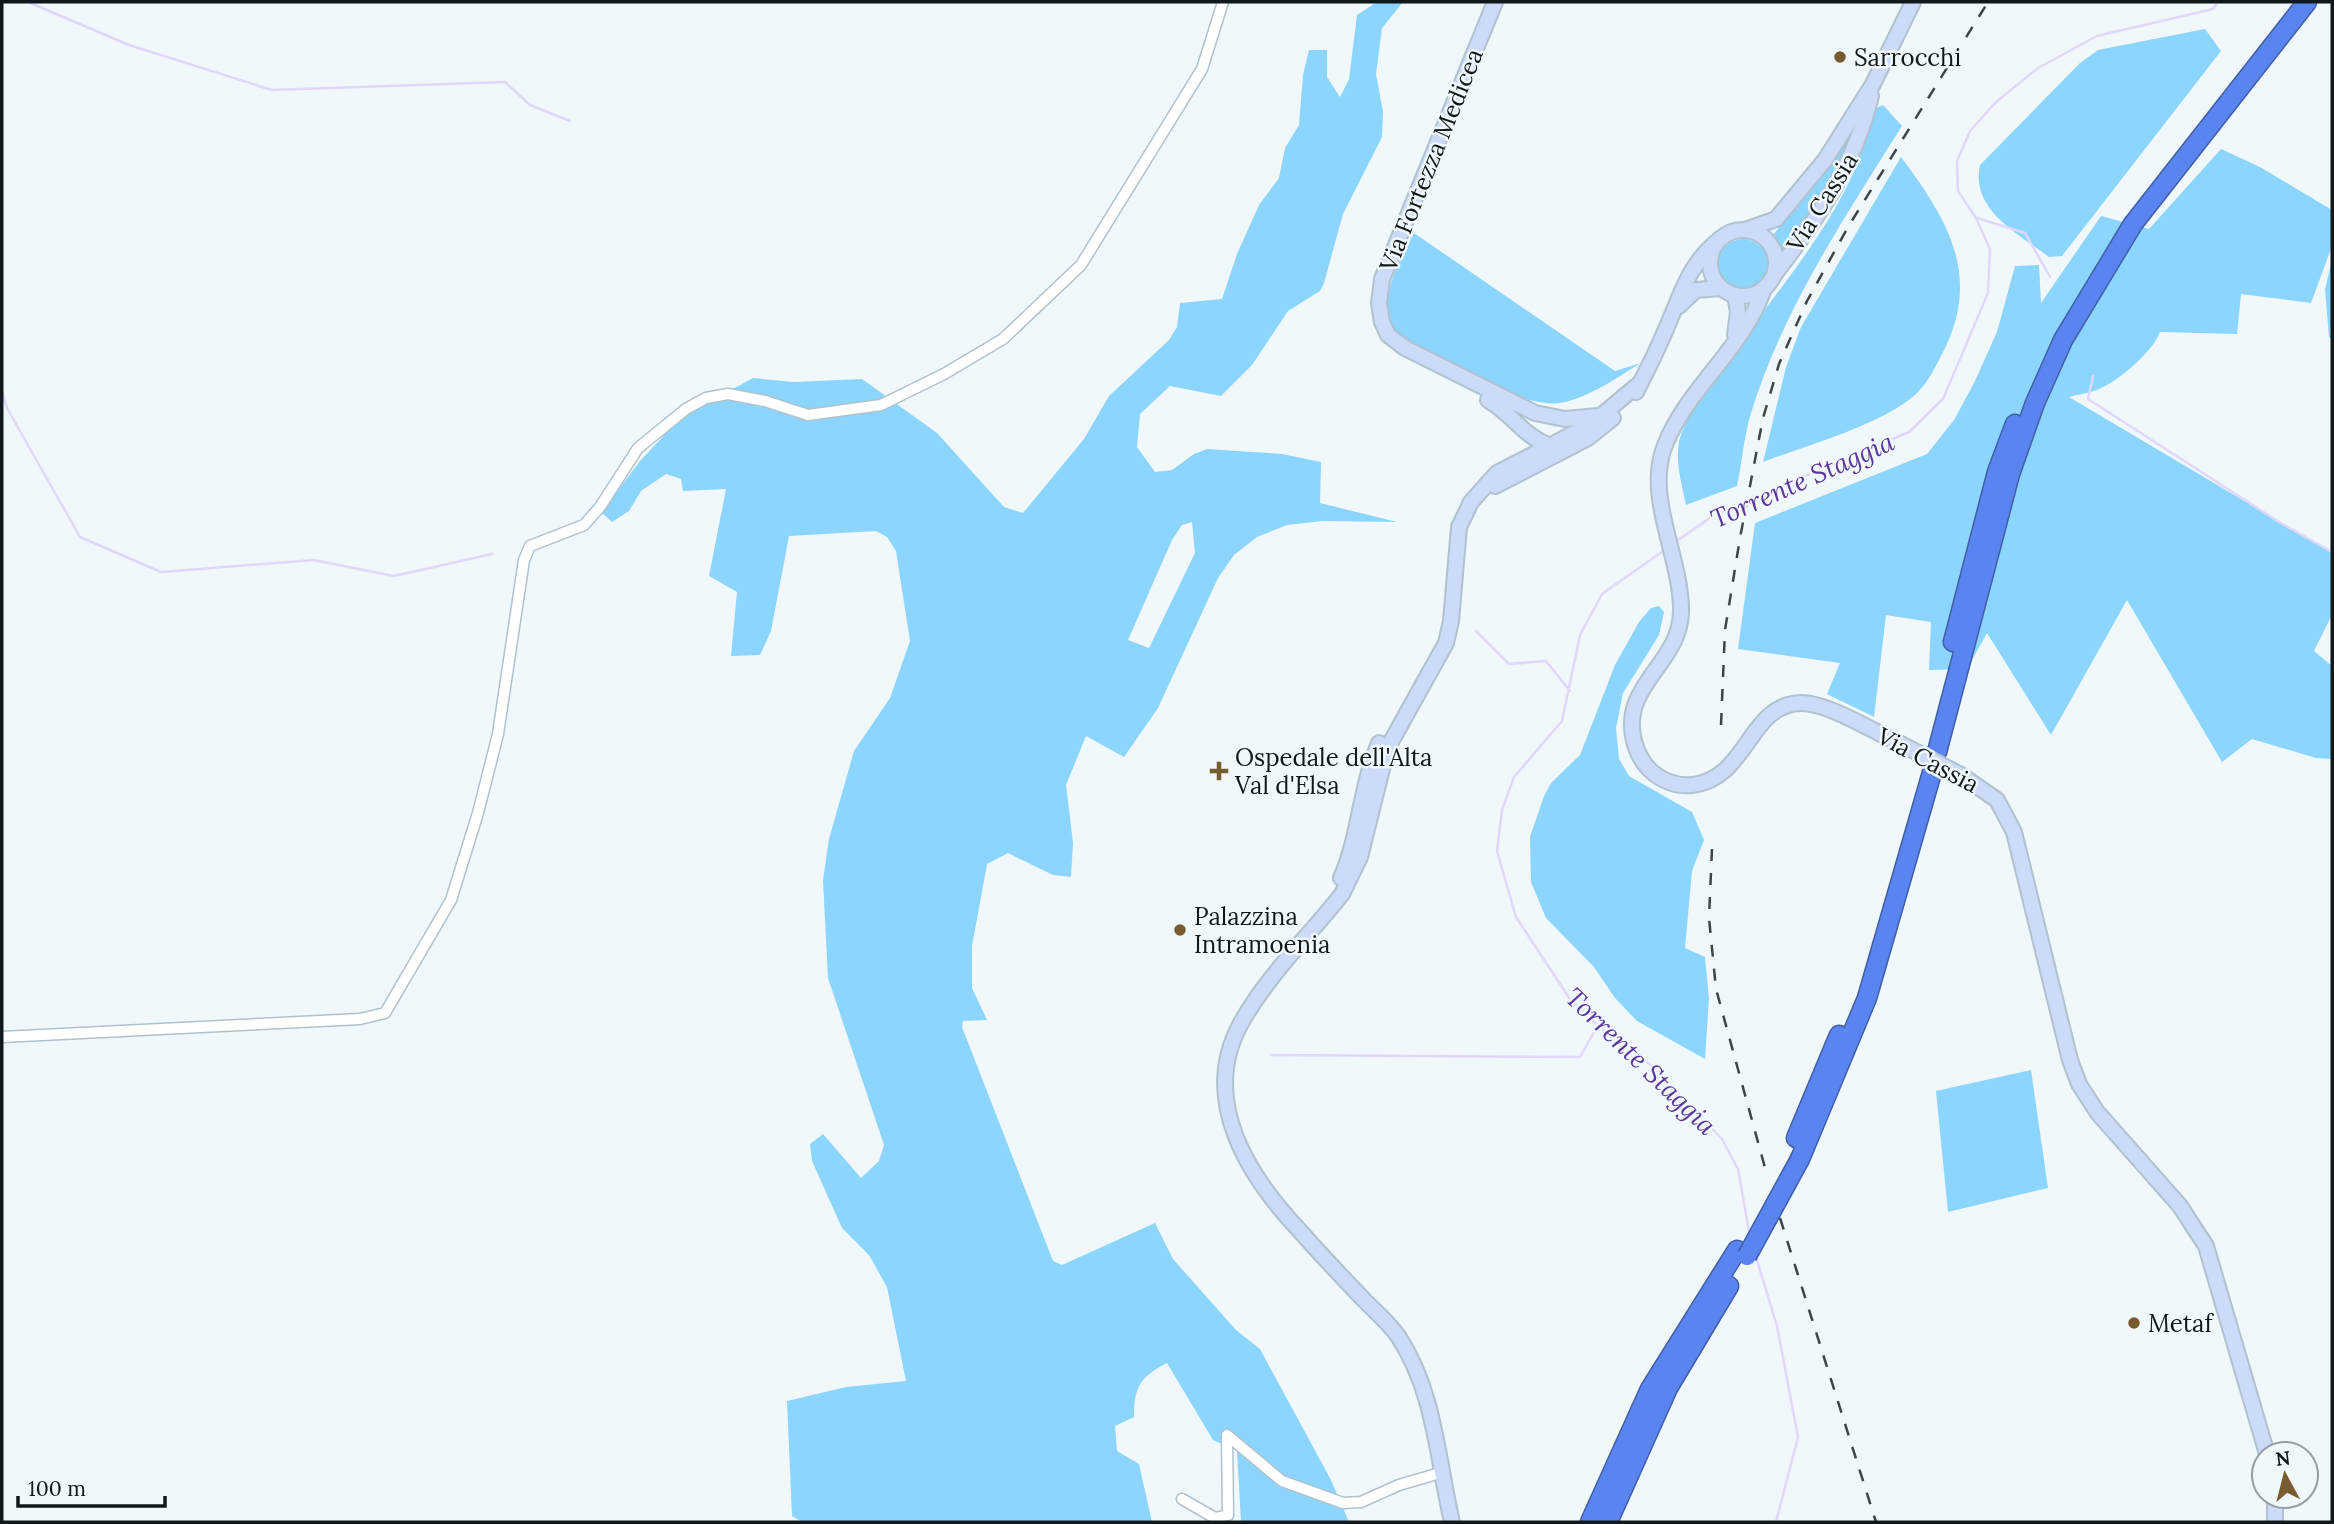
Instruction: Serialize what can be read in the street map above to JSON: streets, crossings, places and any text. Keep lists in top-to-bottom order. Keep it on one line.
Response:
{"streets":{"main road":["Via Fortezza Medicea","Via Cassia"]},"water":["Torrente Staggia"],"places":{"other":["Sarrocchi","Palazzina Intramoenia","Metaf"],"health":["Ospedale dell'Alta Val d'Elsa"]},"scale_bar":"100 m","north":"top"}
